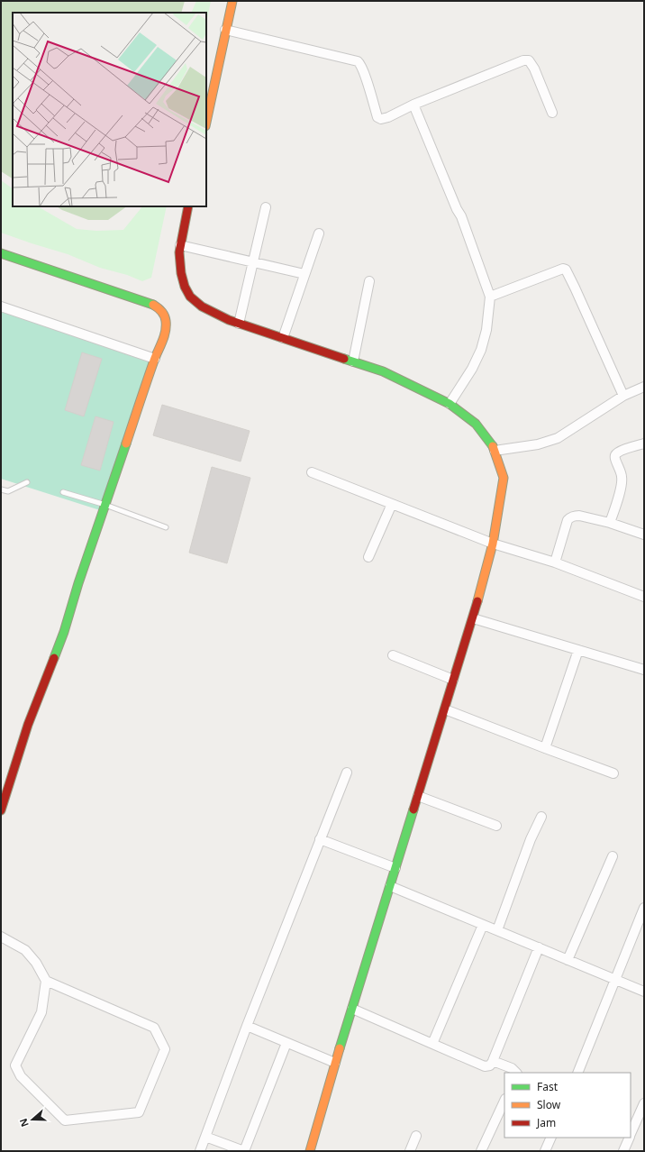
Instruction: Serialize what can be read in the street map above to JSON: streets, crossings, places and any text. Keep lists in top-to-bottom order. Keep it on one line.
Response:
{"legend":["Fast","Slow","Jam"],"north":"left"}
